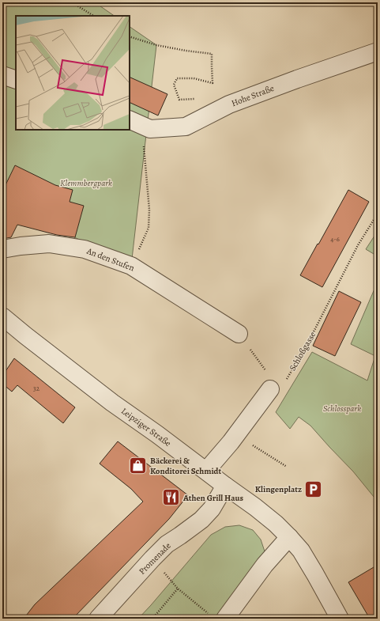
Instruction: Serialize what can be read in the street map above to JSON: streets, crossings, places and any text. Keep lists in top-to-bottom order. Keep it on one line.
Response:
{"streets":{"street":["Hohe Straße","An den Stufen","Leipziger Straße","Promenade"],"path":["Schloßgasse"]},"crossings":[["Leipziger Straße","Promenade"]],"parks":["Klemmbergpark","Schlosspark"],"places":{"shop":["Bäckerei & Konditorei Schmidt"],"parking":["Klingenplatz"],"restaurant":["Athen Grill Haus"]},"house_numbers":["4-6","32"]}
